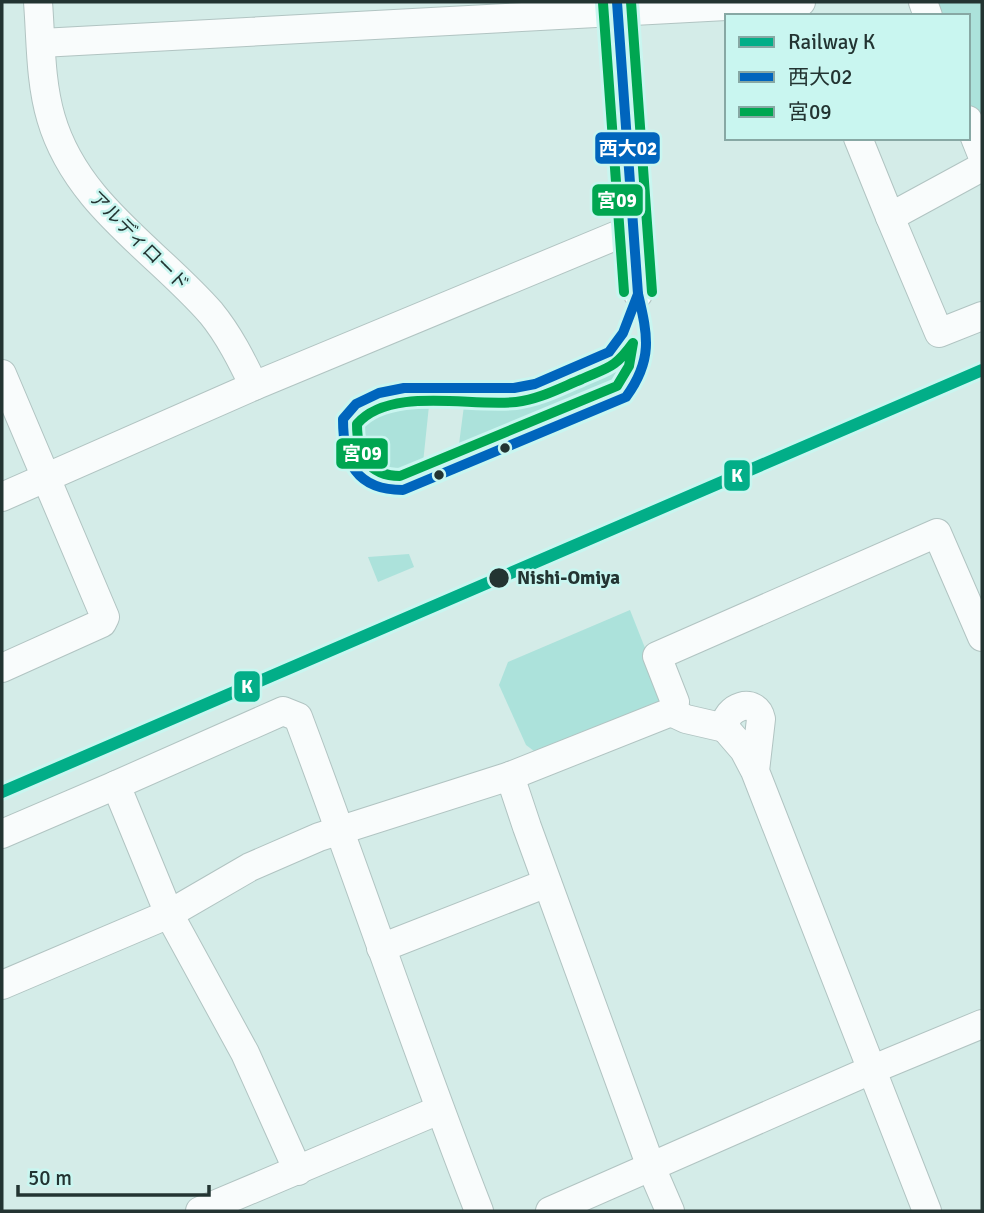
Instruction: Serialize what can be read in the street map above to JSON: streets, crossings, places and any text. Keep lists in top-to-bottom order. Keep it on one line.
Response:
{"streets":{"street":["アルディロード"]},"places":["Nishi-Omiya"],"lines":["transit line 西大02","transit line 宮09","rail line K"],"legend":["Railway K","西大02","宮09"],"scale_bar":"50 m"}
